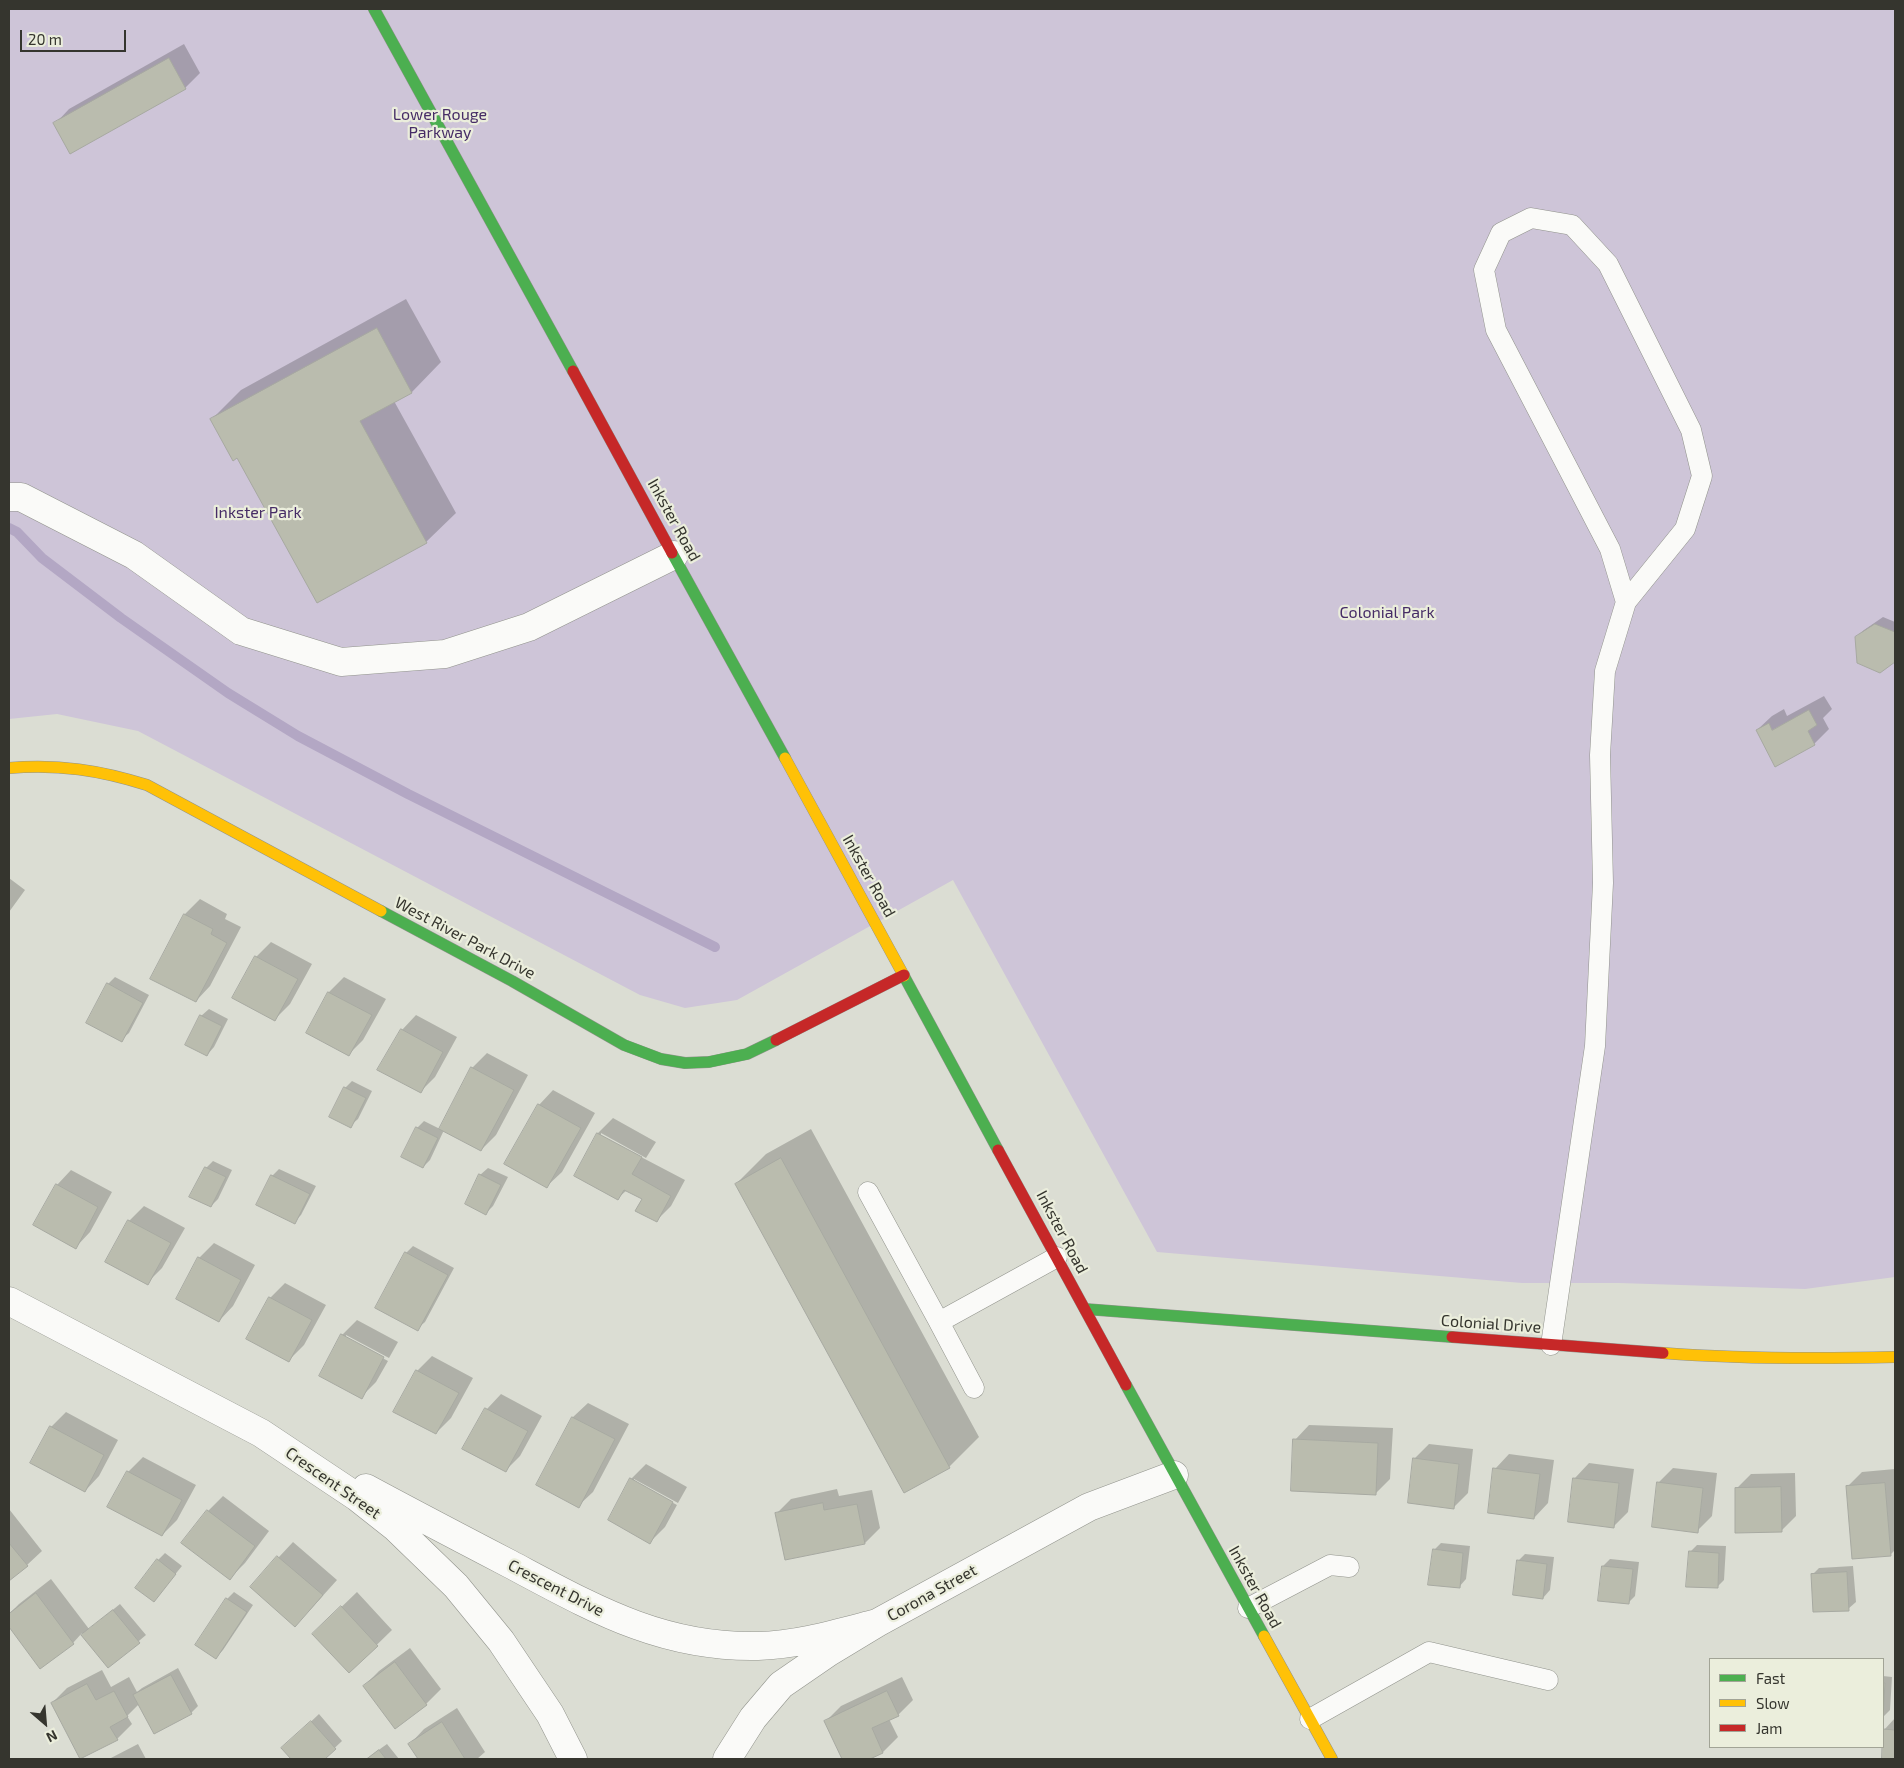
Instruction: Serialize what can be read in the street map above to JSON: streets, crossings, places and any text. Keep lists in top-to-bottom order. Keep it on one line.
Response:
{"streets":{"main road":["Inkster Road","West River Park Drive","Colonial Drive"],"street":["Crescent Street","Crescent Drive","Corona Street"]},"crossings":[["Inkster Road","West River Park Drive"],["Inkster Road","Colonial Drive"],["Inkster Road","Corona Street"],["Crescent Street","Crescent Drive"],["Crescent Drive","Corona Street"]],"parks":["Lower Rouge Parkway","Inkster Park","Colonial Park"],"legend":["Fast","Slow","Jam"],"scale_bar":"20 m","north":"bottom right"}
